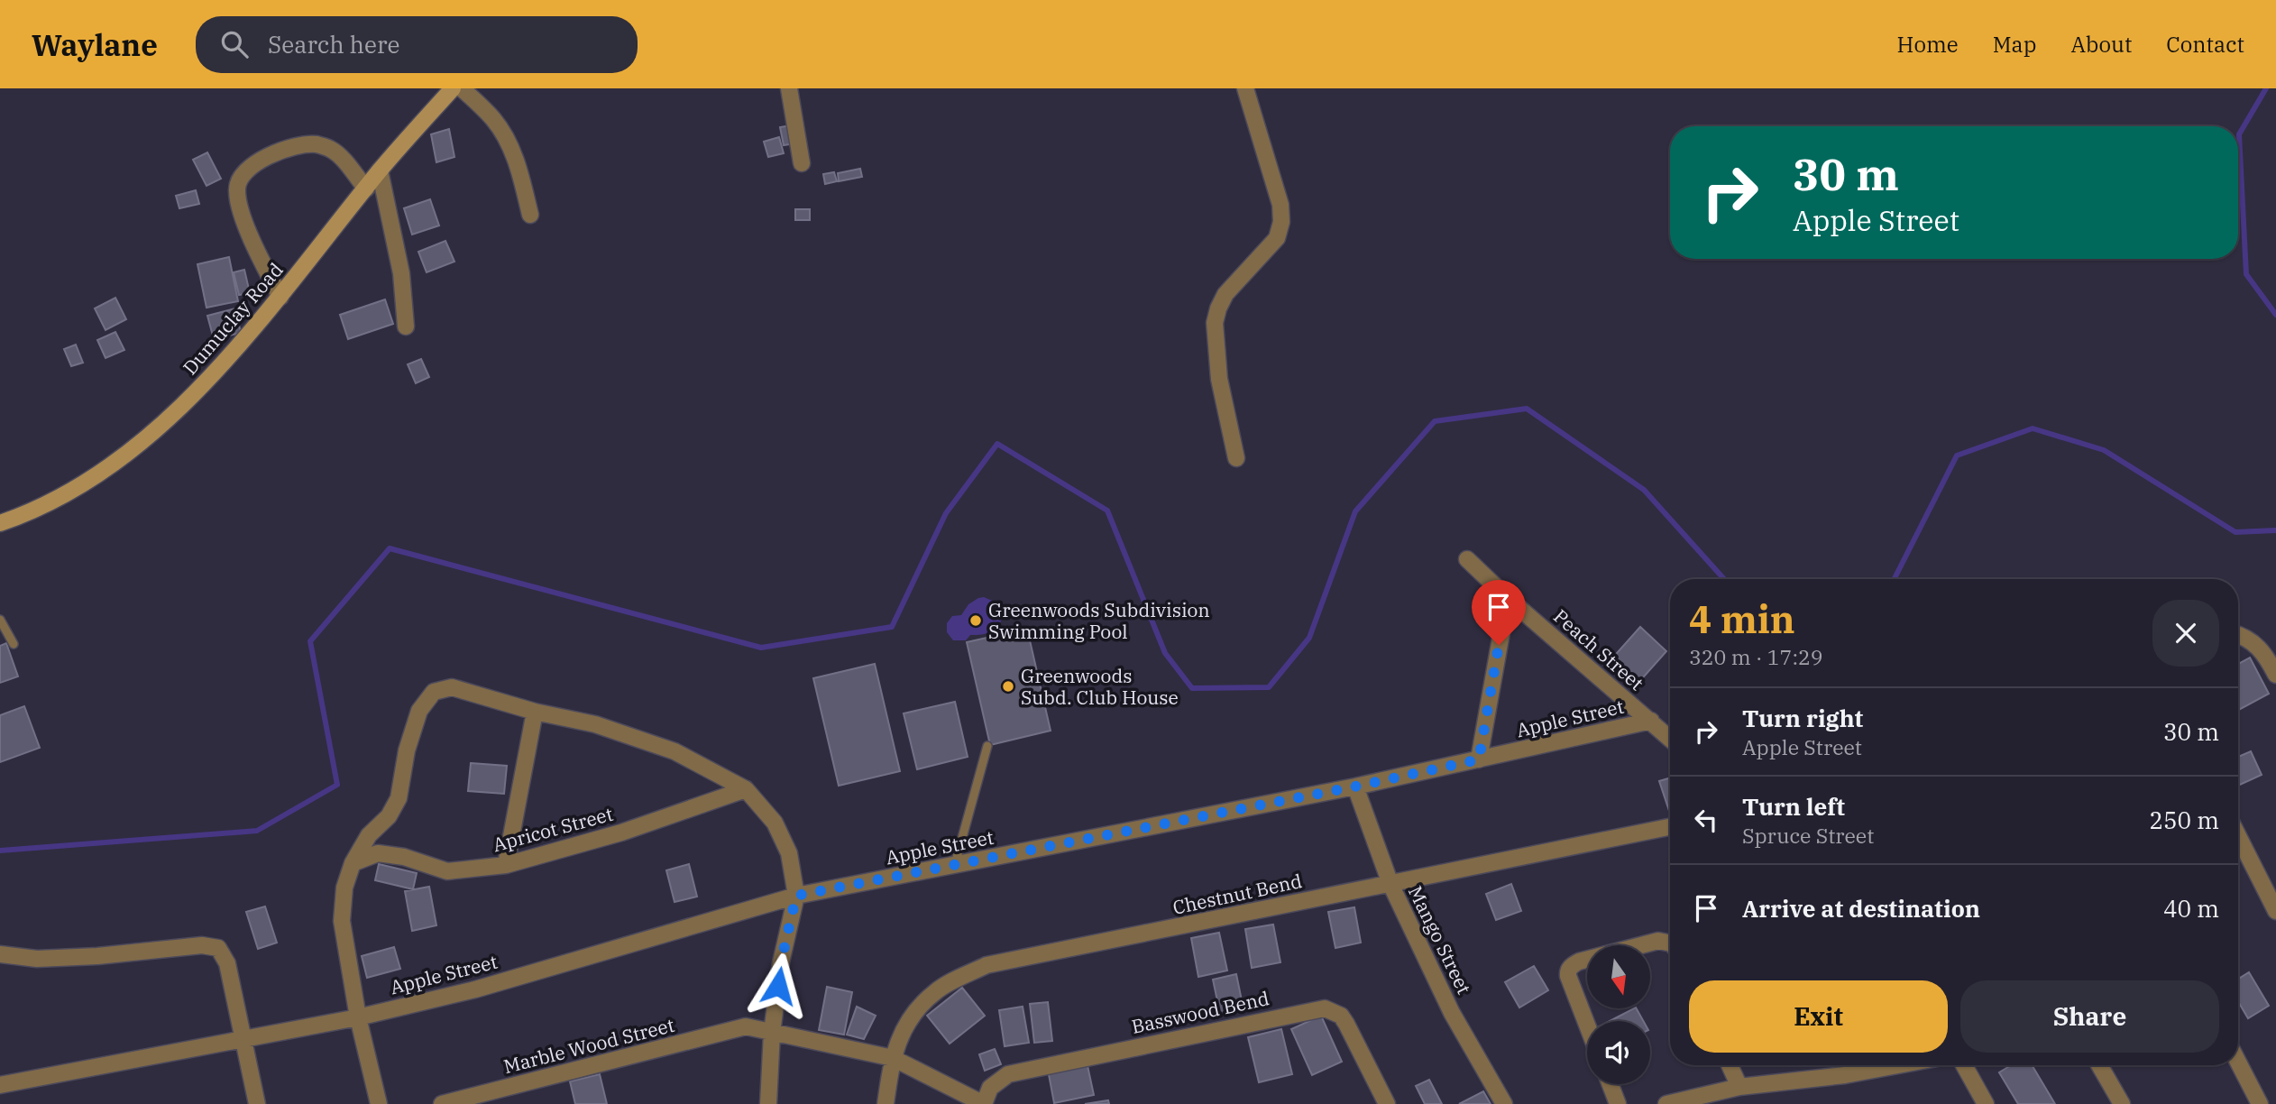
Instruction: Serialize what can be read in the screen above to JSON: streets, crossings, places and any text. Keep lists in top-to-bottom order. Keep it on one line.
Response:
{"streets":{"street":["Dumuclay Road","Peach Street","Apple Street","Apricot Street","Chestnut Bend","Mango Street","Basswood Bend","Marble Wood Street"]},"crossings":[["Peach Street","Apple Street"],["Apple Street","Mango Street"],["Chestnut Bend","Mango Street"]],"places":["Greenwoods Subdivision Swimming Pool","Greenwoods Subd. Club House"],"north":"bottom","page":{"header":"Waylane","search":"Search here","nav":["Home","Map","About","Contact"],"turn":["30 m","Apple Street"],"heading":["4 min","320 m · 17:29"],"list":[{"name":"Turn right","note":"Apple Street","value":"30 m"},{"name":"Turn left","note":"Spruce Street","value":"250 m"},{"name":"Arrive at destination","value":"40 m"}],"buttons":["Exit","Share"]}}
